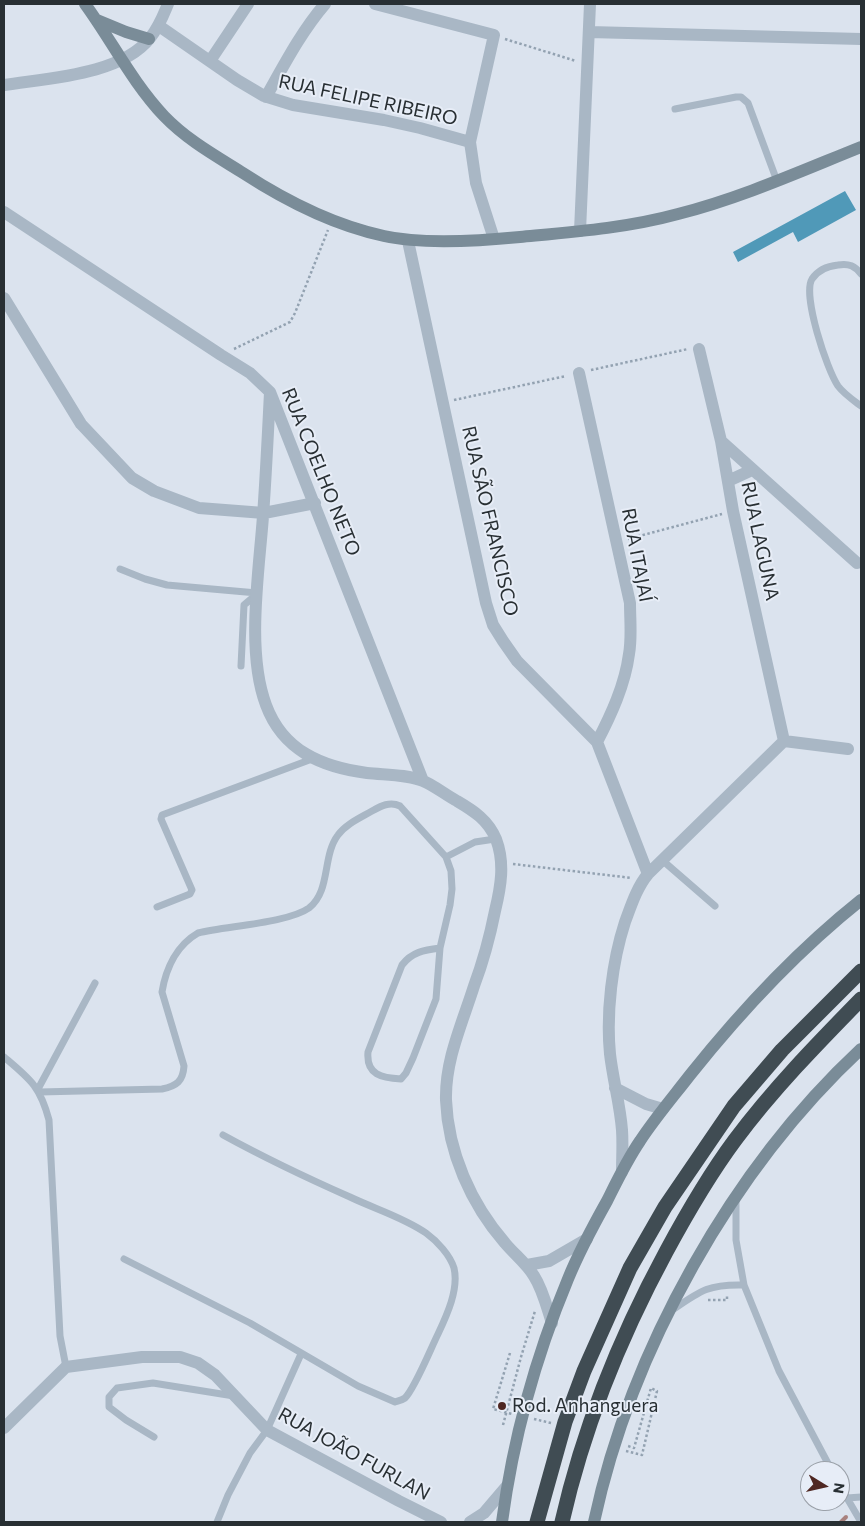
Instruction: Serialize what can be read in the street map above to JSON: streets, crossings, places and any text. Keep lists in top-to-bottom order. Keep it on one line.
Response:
{"streets":{"street":["RUA FELIPE RIBEIRO","RUA COELHO NETO","RUA SÃO FRANCISCO","RUA LAGUNA","RUA ITAJAÍ","RUA JOÃO FURLAN"]},"crossings":[["RUA SÃO FRANCISCO","RUA ITAJAÍ"]],"places":["Rod. Anhanguera"],"north":"right"}
